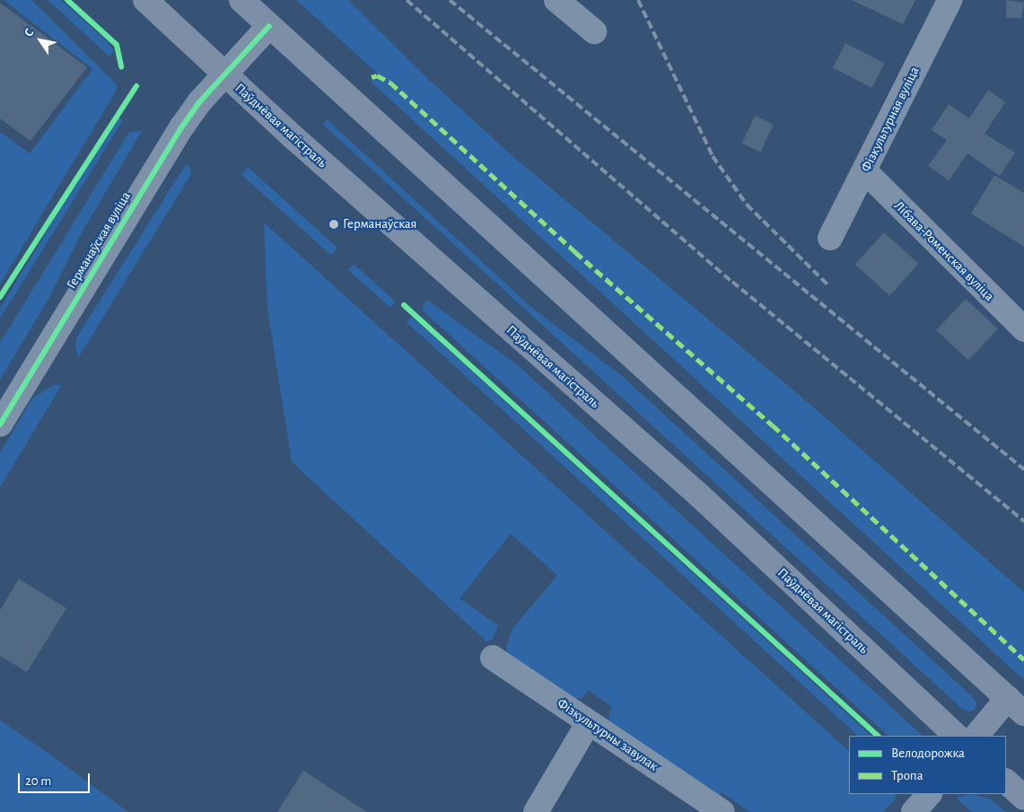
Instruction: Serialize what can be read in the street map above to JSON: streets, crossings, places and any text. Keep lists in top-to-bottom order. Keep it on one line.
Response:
{"streets":{"main road":["Паўднёвая магістраль"],"street":["Фізкультурная вуліца","Германаўская вуліца","Лібава-Роменская вуліца","Фізкультурны завулак"]},"crossings":[["Фізкультурная вуліца","Лібава-Роменская вуліца"],["Паўднёвая магістраль","Германаўская вуліца"]],"places":["Германаўская"],"legend":["Велодорожка","Тропа"],"scale_bar":"20 m","north":"top left"}
